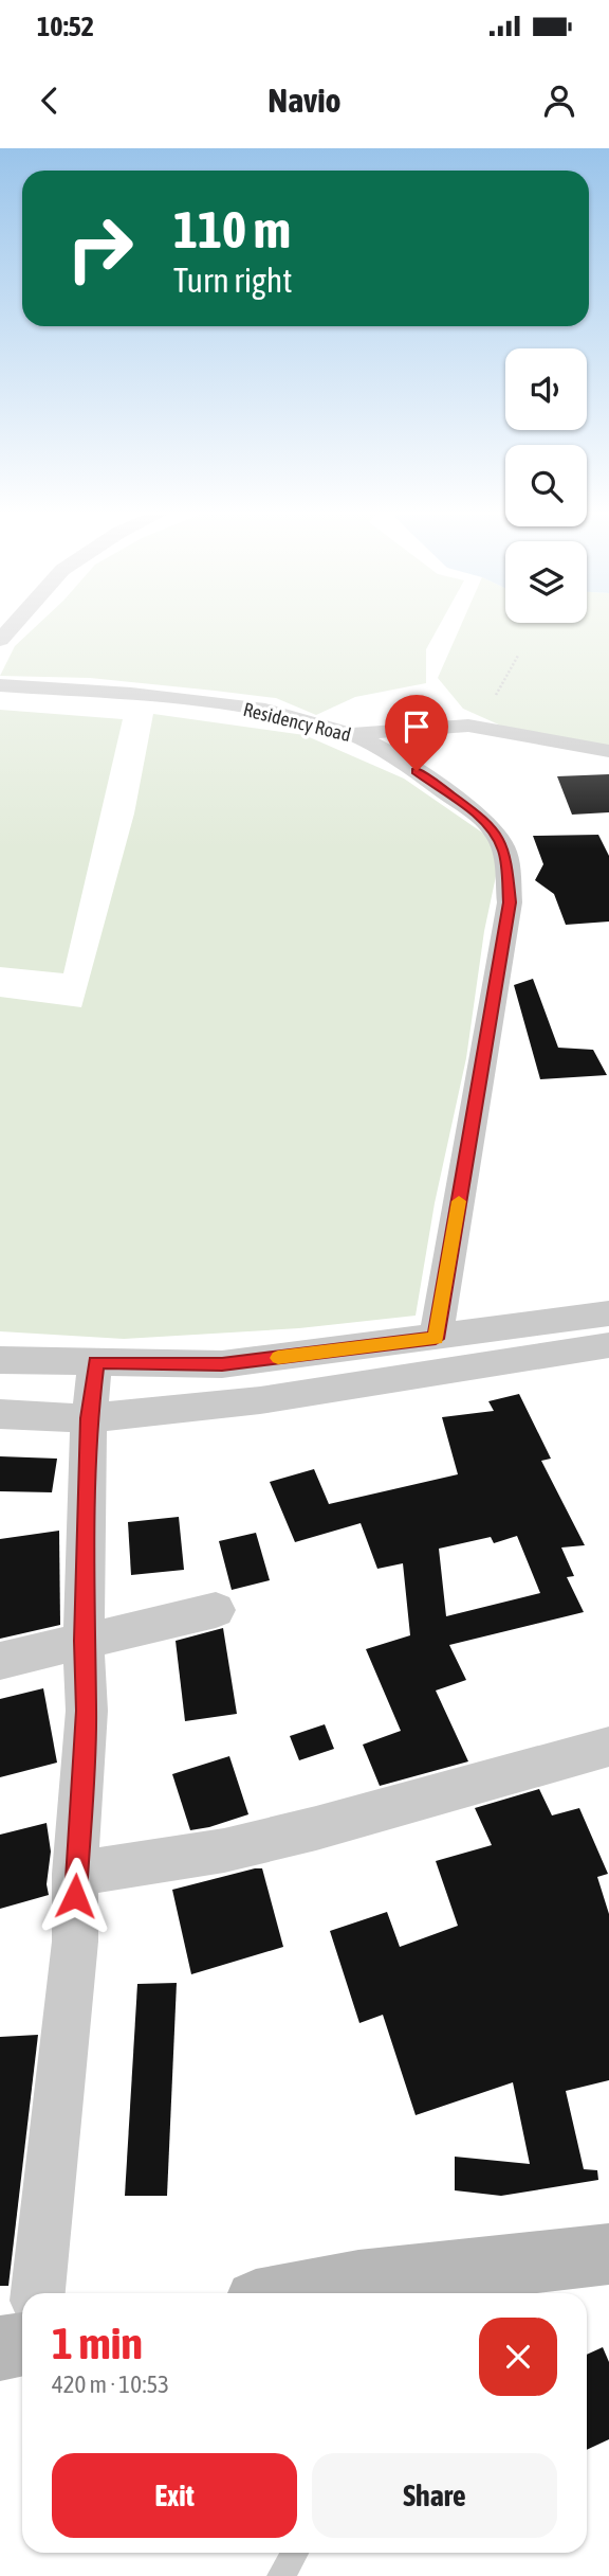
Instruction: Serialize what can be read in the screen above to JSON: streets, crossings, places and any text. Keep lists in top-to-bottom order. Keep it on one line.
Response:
{"streets":{"street":["Residency Road"]},"page":{"status":"10:52","header":"Navio","turn":["110 m","Turn right"],"heading":["1 min","420 m · 10:53"],"buttons":["Exit","Share"]}}
